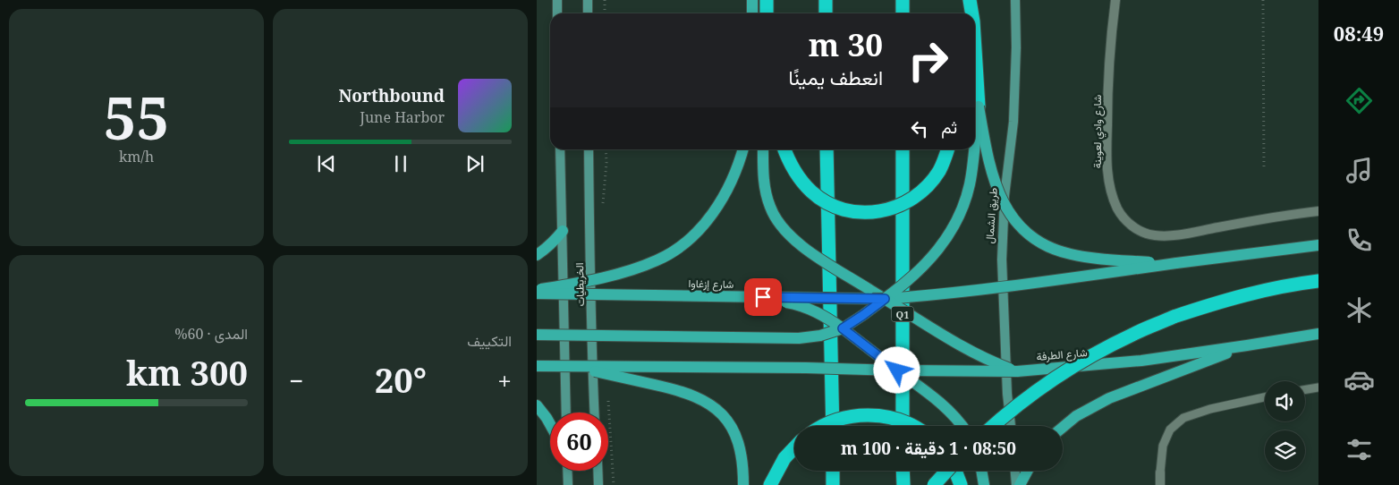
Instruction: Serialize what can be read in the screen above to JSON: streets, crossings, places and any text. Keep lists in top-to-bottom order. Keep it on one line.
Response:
{"streets":{"highway":["Q1"],"main road":["طريق الشمال","شارع إزغاوا","الخريطيات","شارع الطرفة"],"street":["شارع وادي لعوينة"]},"page":{"tabs":"08:49","tile":[["55","km/h"],"التكييف",["المدى · 60%","300 km"]],"turn":["30 m","انعطف يمينًا"],"song":["Northbound","June Harbor"],"then":"ثم","heat":["−","20°","+"],"limit":"60","trip":"08:50 · 1 دقيقة · 100 m"}}
